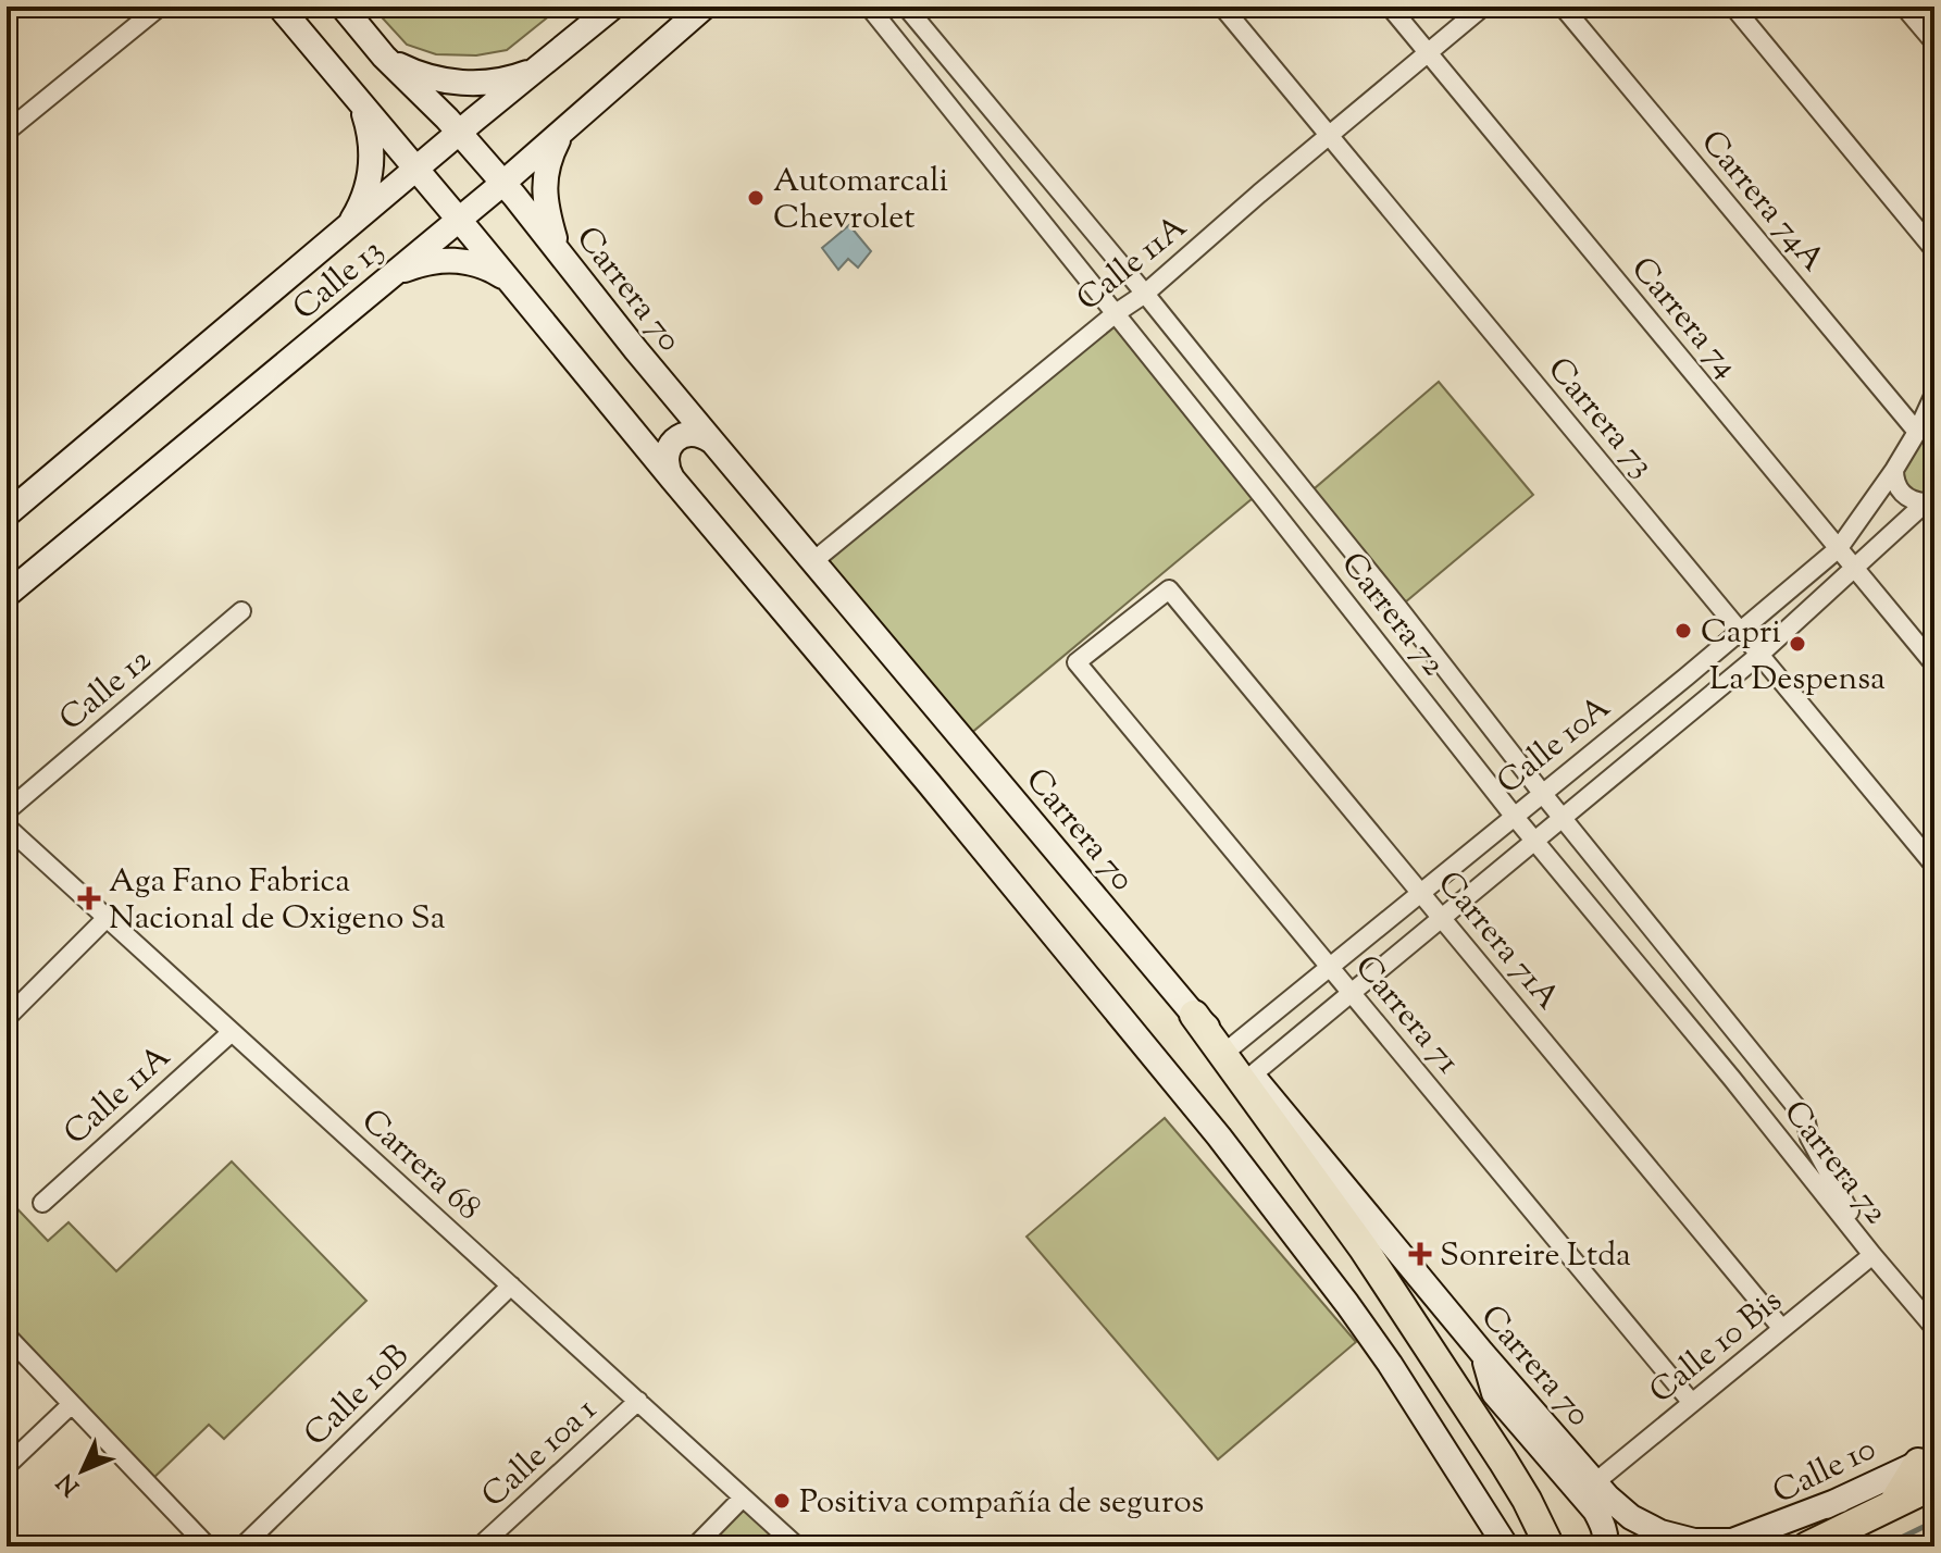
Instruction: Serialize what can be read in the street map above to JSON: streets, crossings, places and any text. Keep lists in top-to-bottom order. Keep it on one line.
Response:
{"streets":{"main road":["Calle 10"],"street":["Carrera 74A","Calle 11A","Calle 13","Carrera 70","Carrera 74","Carrera 73","Carrera 72","Calle 12","Calle 10A","Carrera 71A","Carrera 71","Carrera 68","Calle 10 Bis","Calle 10B","Calle 10a 1"]},"crossings":[["Carrera 74A","Calle 10A"],["Calle 11A","Carrera 70"],["Calle 11A","Carrera 74"],["Calle 11A","Carrera 73"],["Calle 11A","Carrera 72"],["Calle 11A","Carrera 68"],["Calle 13","Carrera 70"],["Carrera 70","Calle 10A"],["Carrera 70","Calle 10 Bis"],["Carrera 70","Calle 10"],["Carrera 74","Calle 10A"],["Carrera 73","Calle 10A"],["Carrera 72","Calle 10A"],["Carrera 72","Calle 10 Bis"],["Calle 10A","Carrera 71A"],["Calle 10A","Carrera 71"],["Carrera 71A","Carrera 71"],["Carrera 71A","Calle 10 Bis"],["Carrera 71","Calle 10 Bis"],["Carrera 68","Calle 10B"],["Carrera 68","Calle 10a 1"]],"places":{"other":["Automarcali Chevrolet","Capri","La Despensa","Positiva compañía de seguros"],"health":["Aga Fano Fabrica Nacional de Oxigeno Sa","Sonreire Ltda"]},"north":"bottom left"}
